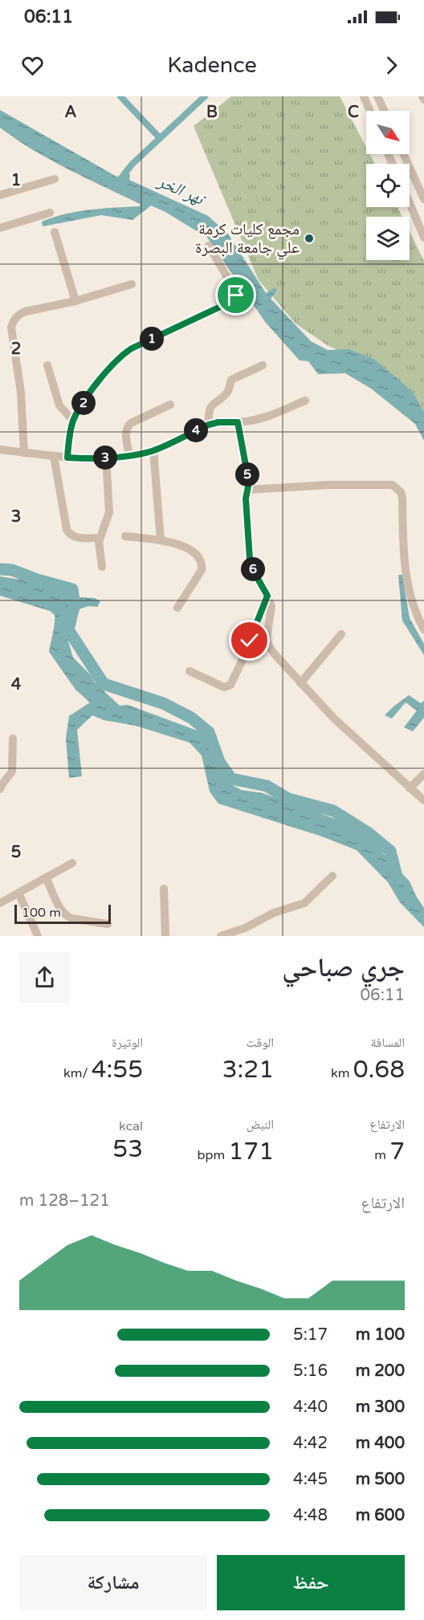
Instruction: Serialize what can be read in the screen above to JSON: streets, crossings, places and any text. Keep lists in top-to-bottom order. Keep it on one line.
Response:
{"water":["نهر الخر"],"places":["مجمع كليات كرمة علي جامعة البصرة"],"scale_bar":"100 m","north":"bottom right","page":{"status":"06:11","header":"Kadence","pins":["1","2","4","3","5","6"],"scale":"100 m","heading":["جري صباحي","06:11"],"stats":[["المسافة","0.68 km"],["الوقت","3:21"],["الوتيرة","4:55 /km"],["الارتفاع","7 m"],["النبض","171 bpm"],["kcal","53"]],"chart":["الارتفاع","121–128 m"],"list":[{"name":"100 m","note":"5:17"},{"name":"200 m","note":"5:16"},{"name":"300 m","note":"4:40"},{"name":"400 m","note":"4:42"},{"name":"500 m","note":"4:45"},{"name":"600 m","note":"4:48"}],"buttons":["حفظ","مشاركة"]},"grid":{"columns":["A","B","C"],"rows":["1","2","3","4","5"]}}
